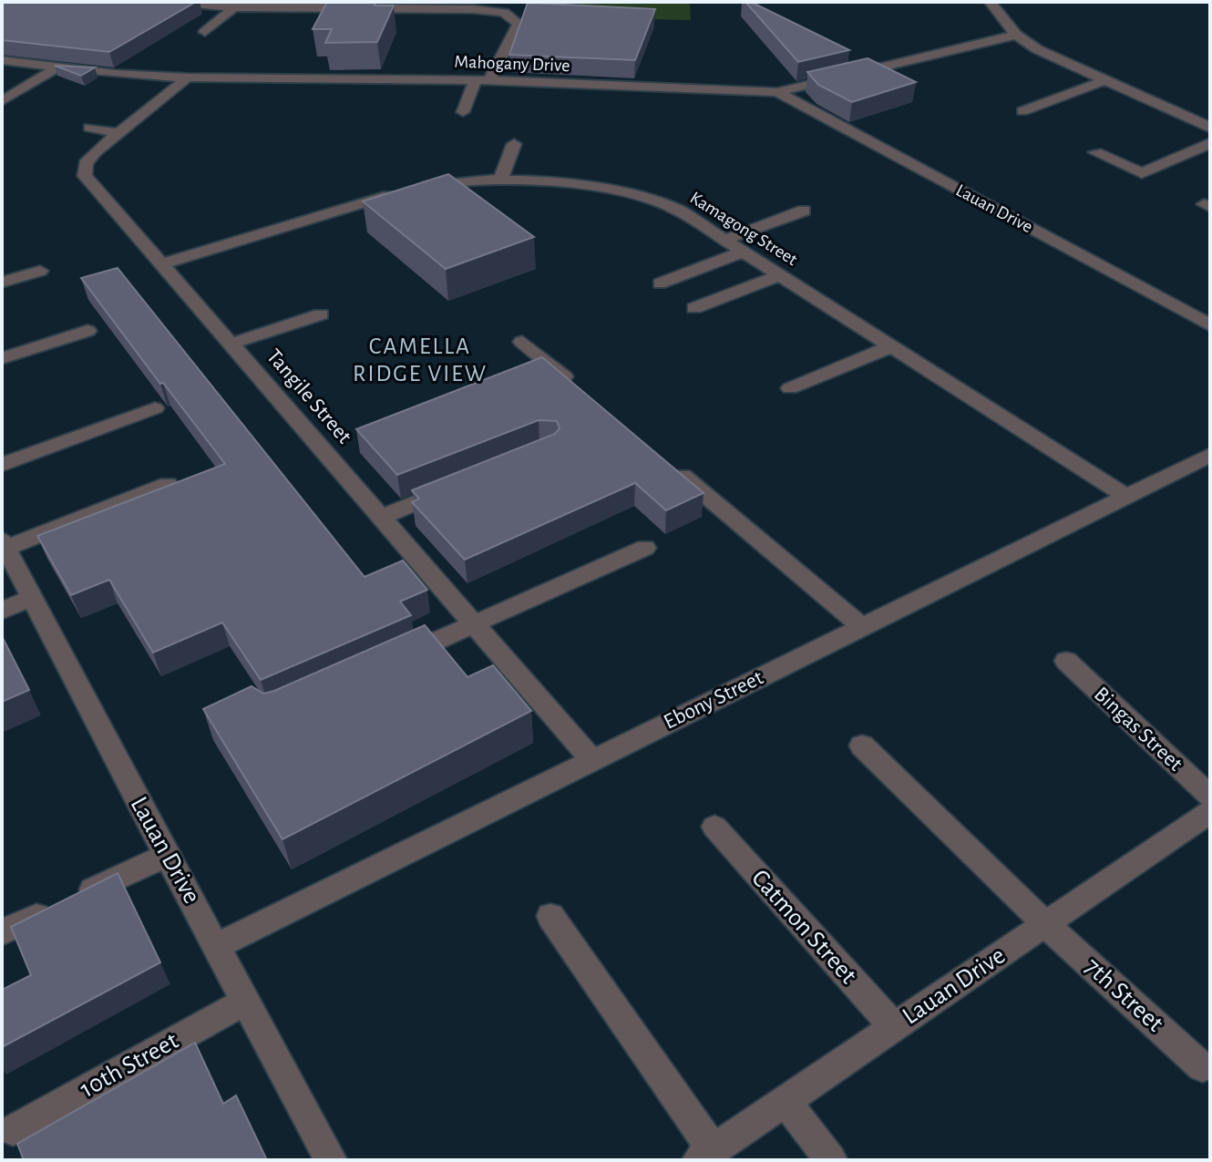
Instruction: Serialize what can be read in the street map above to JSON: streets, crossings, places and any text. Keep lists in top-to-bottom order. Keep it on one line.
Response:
{"streets":{"street":["Mahogany Drive","Lauan Drive","Kamagong Street","Tangile Street","Ebony Street","Bingas Street","Catmon Street","7th Street","10th Street"]},"crossings":[["Mahogany Drive","Lauan Drive"],["Mahogany Drive","Tangile Street"],["Lauan Drive","Ebony Street"],["Lauan Drive","Catmon Street"],["Lauan Drive","7th Street"],["Lauan Drive","10th Street"],["Kamagong Street","Tangile Street"],["Kamagong Street","Ebony Street"],["Tangile Street","Ebony Street"]],"districts":["CAMELLA RIDGE VIEW"]}
